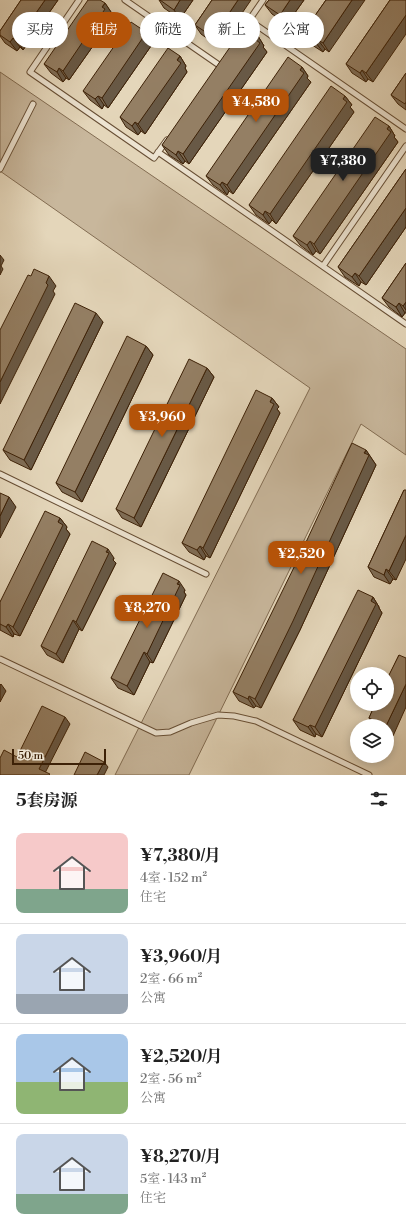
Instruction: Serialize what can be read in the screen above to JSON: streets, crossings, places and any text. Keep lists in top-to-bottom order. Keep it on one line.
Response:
{"scale_bar":"50 m","page":{"chip":["买房","租房","筛选","新上","公寓"],"price":["¥4,580","¥7,380","¥3,960","¥2,520","¥8,270"],"scale":"50 m","heading":"5套房源","list":[{"name":"¥7,380/月","note":"4室 · 152 m² · 住宅"},{"name":"¥3,960/月","note":"2室 · 66 m² · 公寓"},{"name":"¥2,520/月","note":"2室 · 56 m² · 公寓"},{"name":"¥8,270/月","note":"5室 · 143 m² · 住宅"}]}}
